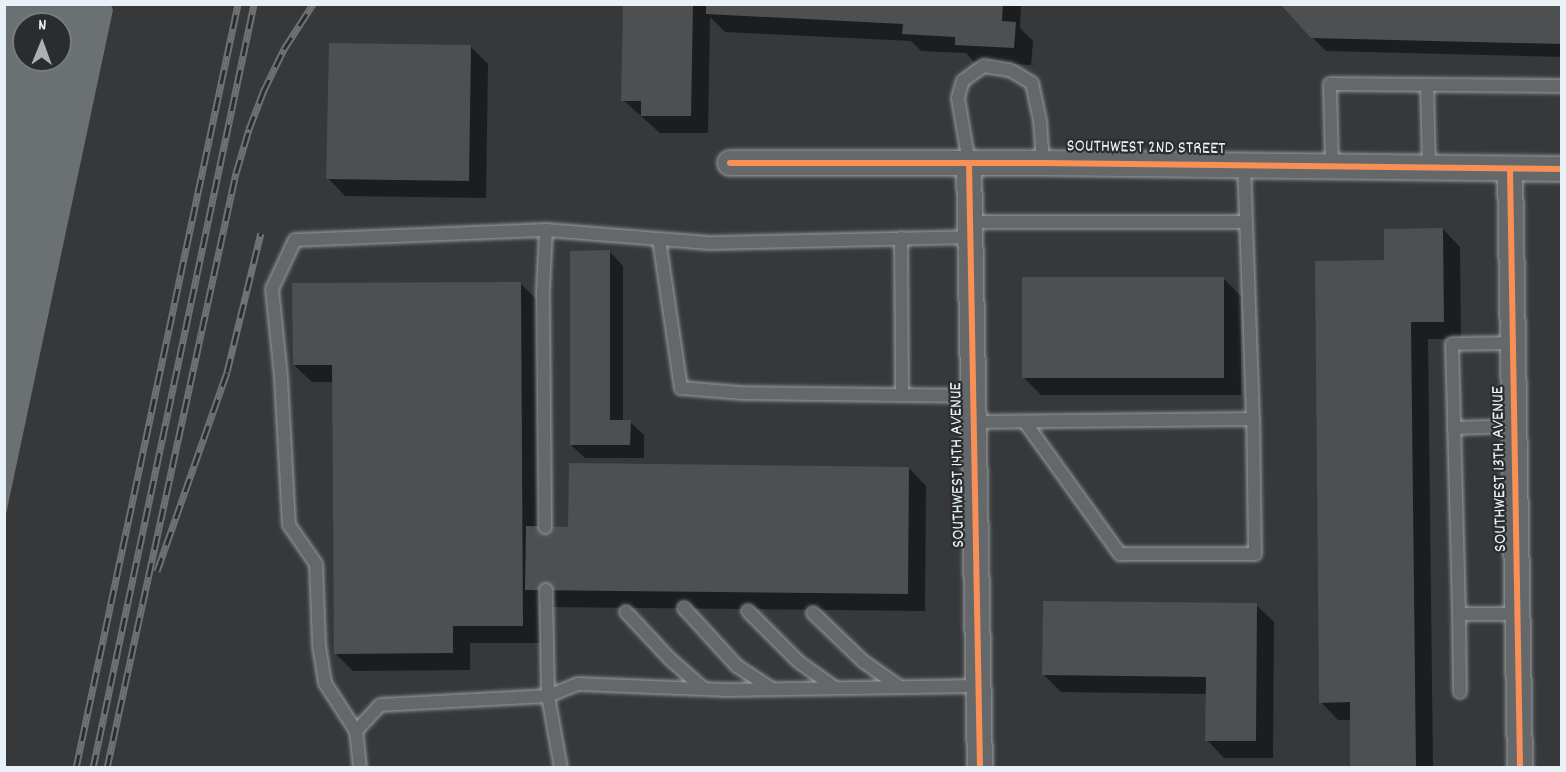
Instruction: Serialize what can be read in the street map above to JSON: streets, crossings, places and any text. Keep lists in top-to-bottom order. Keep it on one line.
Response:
{"streets":{"street":["SOUTHWEST 2ND STREET","SOUTHWEST 14TH AVENUE","SOUTHWEST 13TH AVENUE"]},"crossings":[["SOUTHWEST 2ND STREET","SOUTHWEST 14TH AVENUE"],["SOUTHWEST 2ND STREET","SOUTHWEST 13TH AVENUE"]],"north":"top"}
